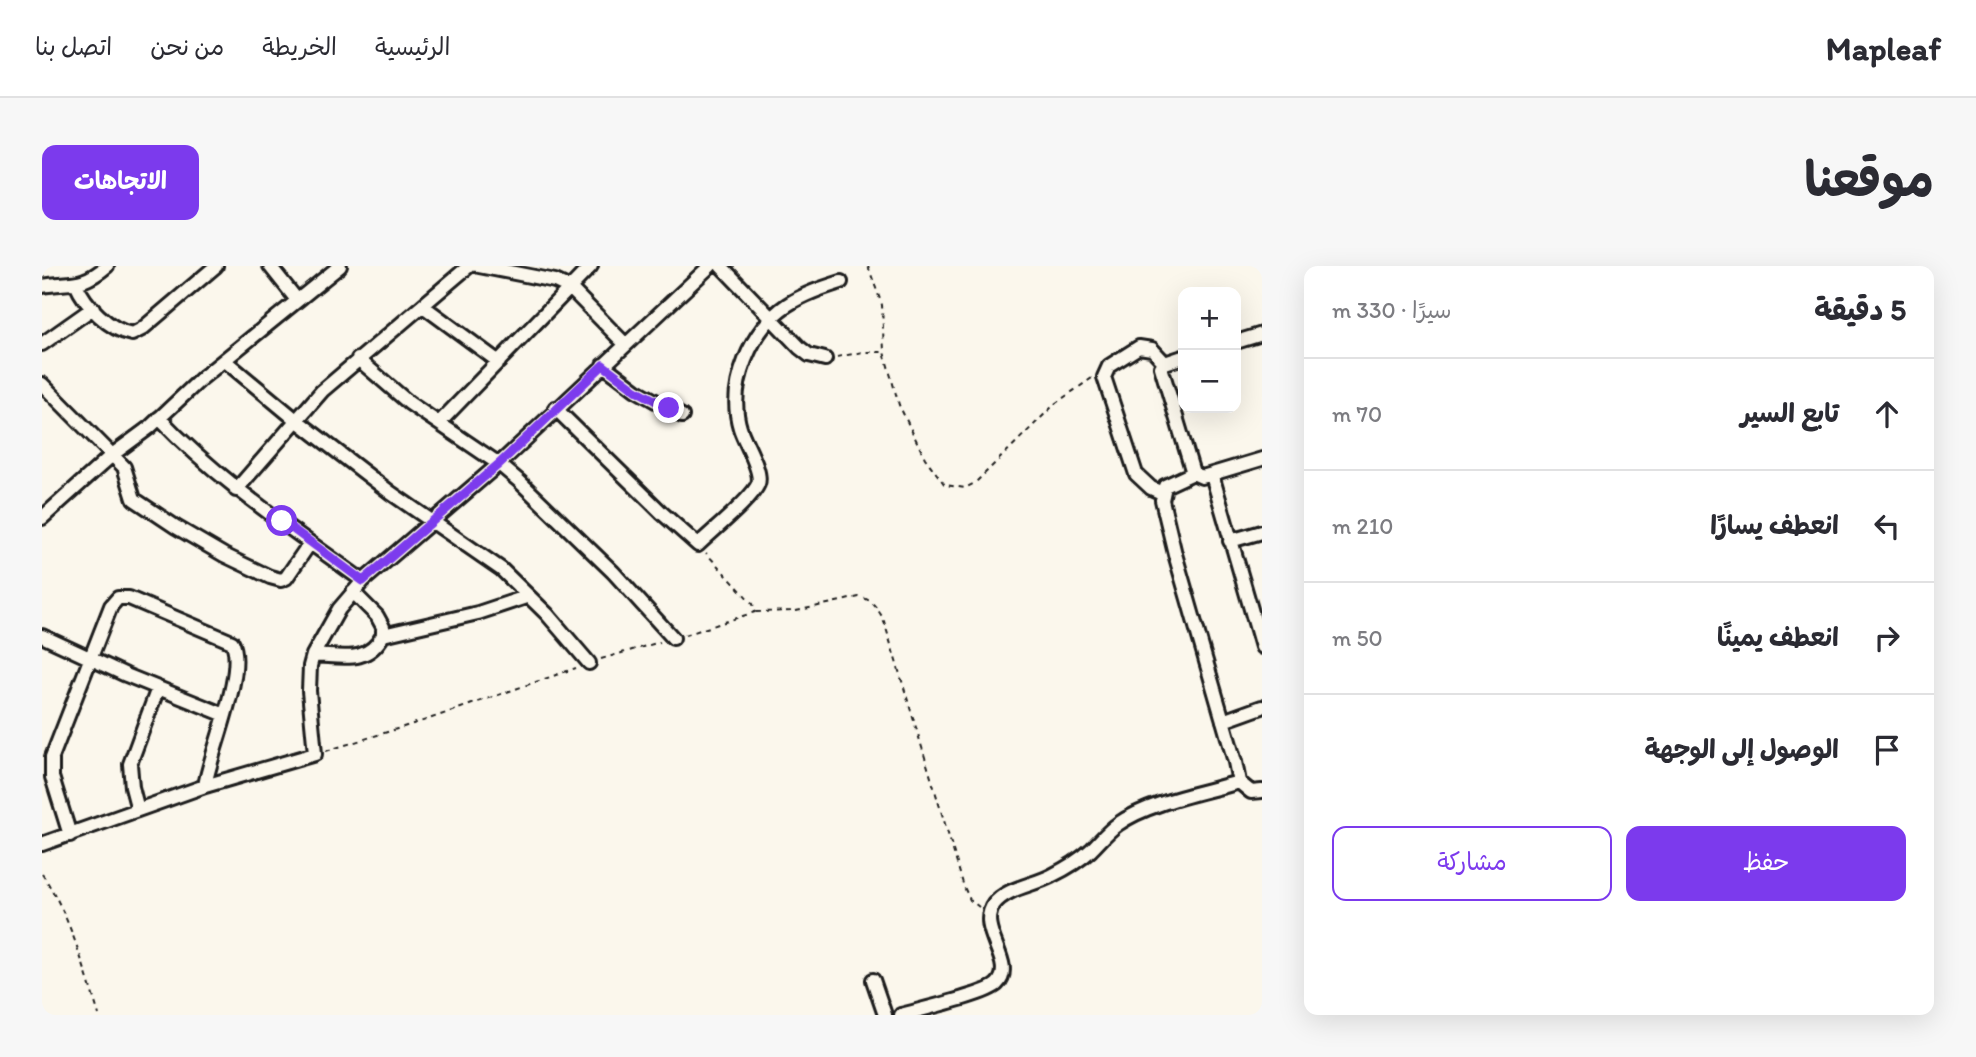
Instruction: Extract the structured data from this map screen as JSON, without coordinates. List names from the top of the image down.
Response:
{
  "page": {
    "header": "Mapleaf",
    "nav": [
      "الرئيسية",
      "الخريطة",
      "من نحن",
      "اتصل بنا"
    ],
    "title": "موقعنا",
    "buttons": [
      "الاتجاهات",
      ["حفظ", "مشاركة"]
    ],
    "heading": ["5 دقيقة", "سيرًا · 330 m"],
    "map_buttons": ["+", "−"],
    "list": [
      ["تابع السير", "70 m"],
      ["انعطف يسارًا", "210 m"],
      ["انعطف يمينًا", "50 m"],
      "الوصول إلى الوجهة"
    ]
  }
}
